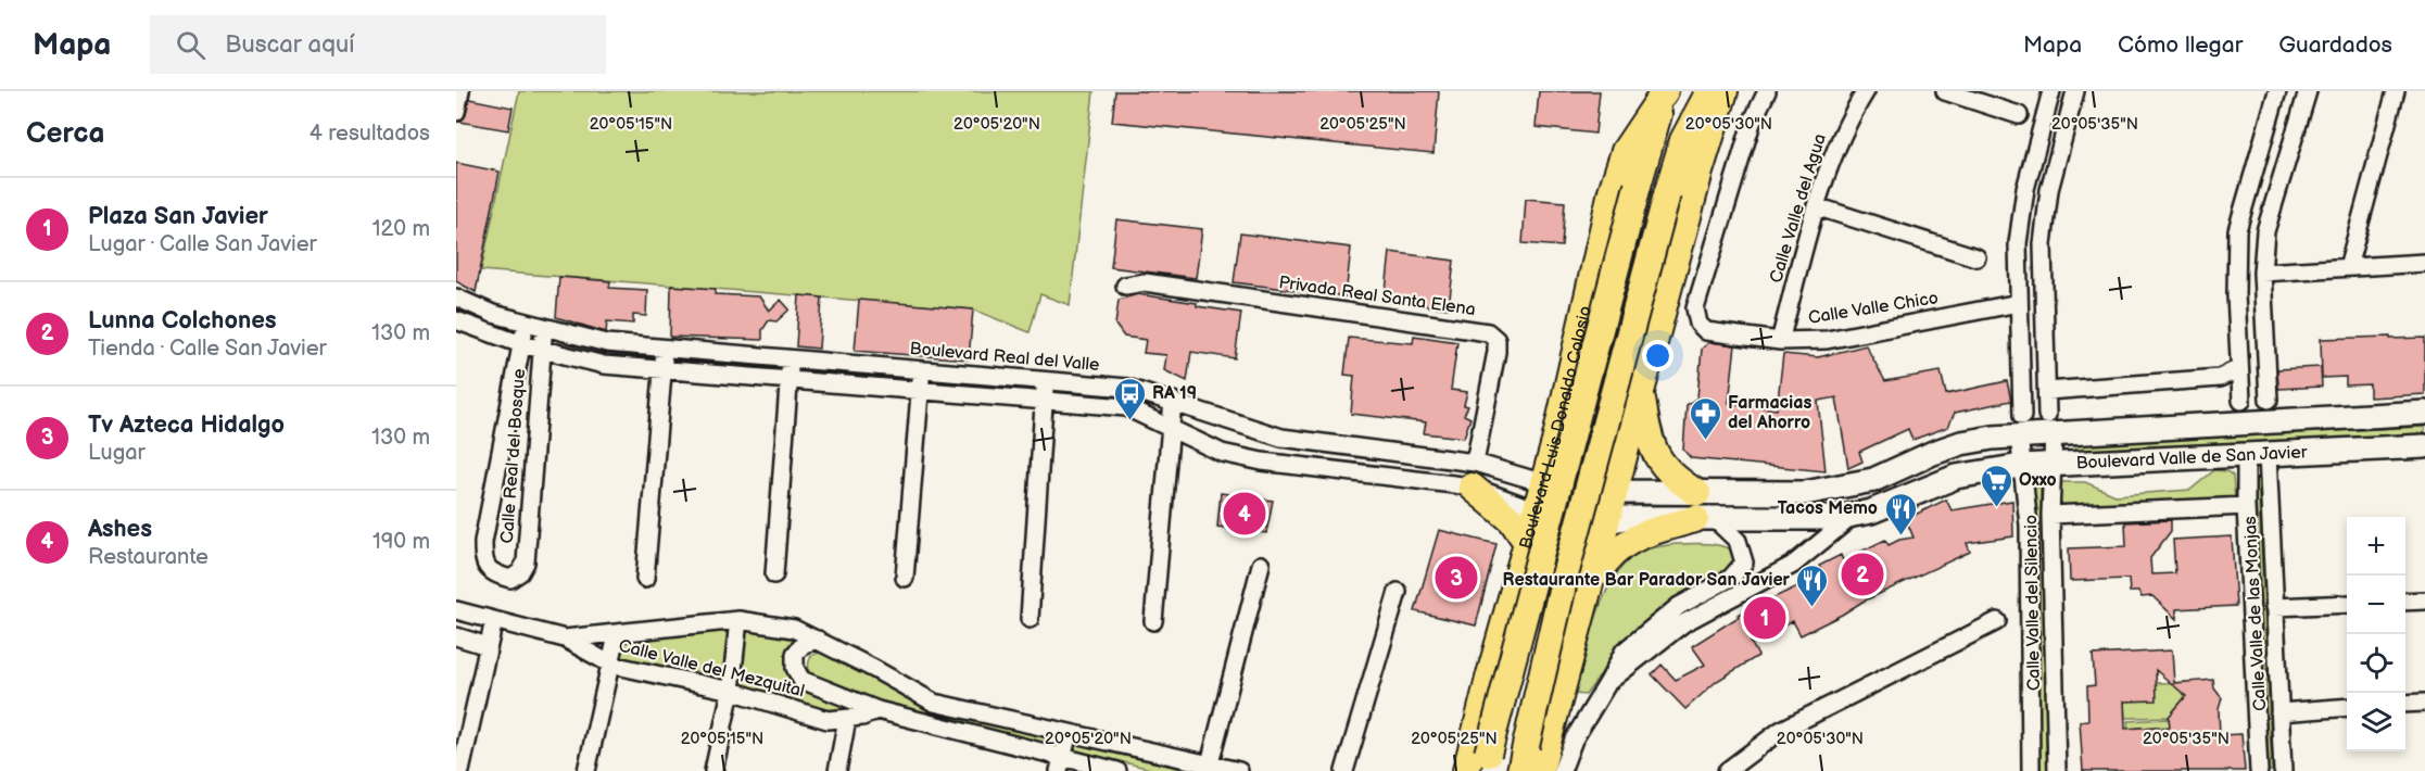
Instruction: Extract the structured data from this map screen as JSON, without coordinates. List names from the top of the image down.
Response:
{
  "streets": {
    "main road": ["Boulevard Luis Donaldo Colosio", "Boulevard Valle de San Javier"],
    "street": [
      "Calle Valle del Agua",
      "Privada Real Santa Elena",
      "Calle Valle Chico",
      "Boulevard Real del Valle",
      "Calle Real del Bosque",
      "Calle Valle del Silencio",
      "Calle Valle de las Monjas",
      "Calle Valle del Mezquital"
    ]
  },
  "crossings": [
    ["Calle Valle del Agua", "Calle Valle Chico"],
    ["Privada Real Santa Elena", "Boulevard Real del Valle"],
    ["Calle Valle Chico", "Calle Valle del Silencio"],
    ["Boulevard Real del Valle", "Boulevard Luis Donaldo Colosio"],
    ["Boulevard Real del Valle", "Calle Real del Bosque"],
    ["Boulevard Real del Valle", "Boulevard Valle de San Javier"],
    ["Boulevard Luis Donaldo Colosio", "Boulevard Valle de San Javier"],
    ["Boulevard Valle de San Javier", "Calle Valle del Silencio"],
    ["Boulevard Valle de San Javier", "Calle Valle de las Monjas"]
  ],
  "places": {
    "bus stop": ["RA 19"],
    "pharmacy": ["Farmacias del Ahorro"],
    "supermarket": ["Oxxo"],
    "restaurant": ["Tacos Memo", "Restaurante Bar Parador San Javier"]
  },
  "page": {
    "header": "Mapa",
    "search": "Buscar aquí",
    "nav": ["Mapa", "Cómo llegar", "Guardados"],
    "heading": ["Cerca", "4 resultados"],
    "list": [
      {
        "mark": "1",
        "name": "Plaza San Javier",
        "note": "Lugar · Calle San Javier",
        "value": "120 m"
      },
      {
        "mark": "2",
        "name": "Lunna Colchones",
        "note": "Tienda · Calle San Javier",
        "value": "130 m"
      },
      {
        "mark": "3",
        "name": "Tv Azteca Hidalgo",
        "note": "Lugar",
        "value": "130 m"
      },
      {
        "mark": "4",
        "name": "Ashes",
        "note": "Restaurante",
        "value": "190 m"
      }
    ],
    "pins": [
      "4",
      "2",
      "3",
      "1"
    ],
    "map_buttons": ["+", "−"]
  },
  "coordinates": [
    "20°05'15\"N",
    "20°05'20\"N",
    "20°05'25\"N",
    "20°05'30\"N",
    "20°05'35\"N"
  ]
}
